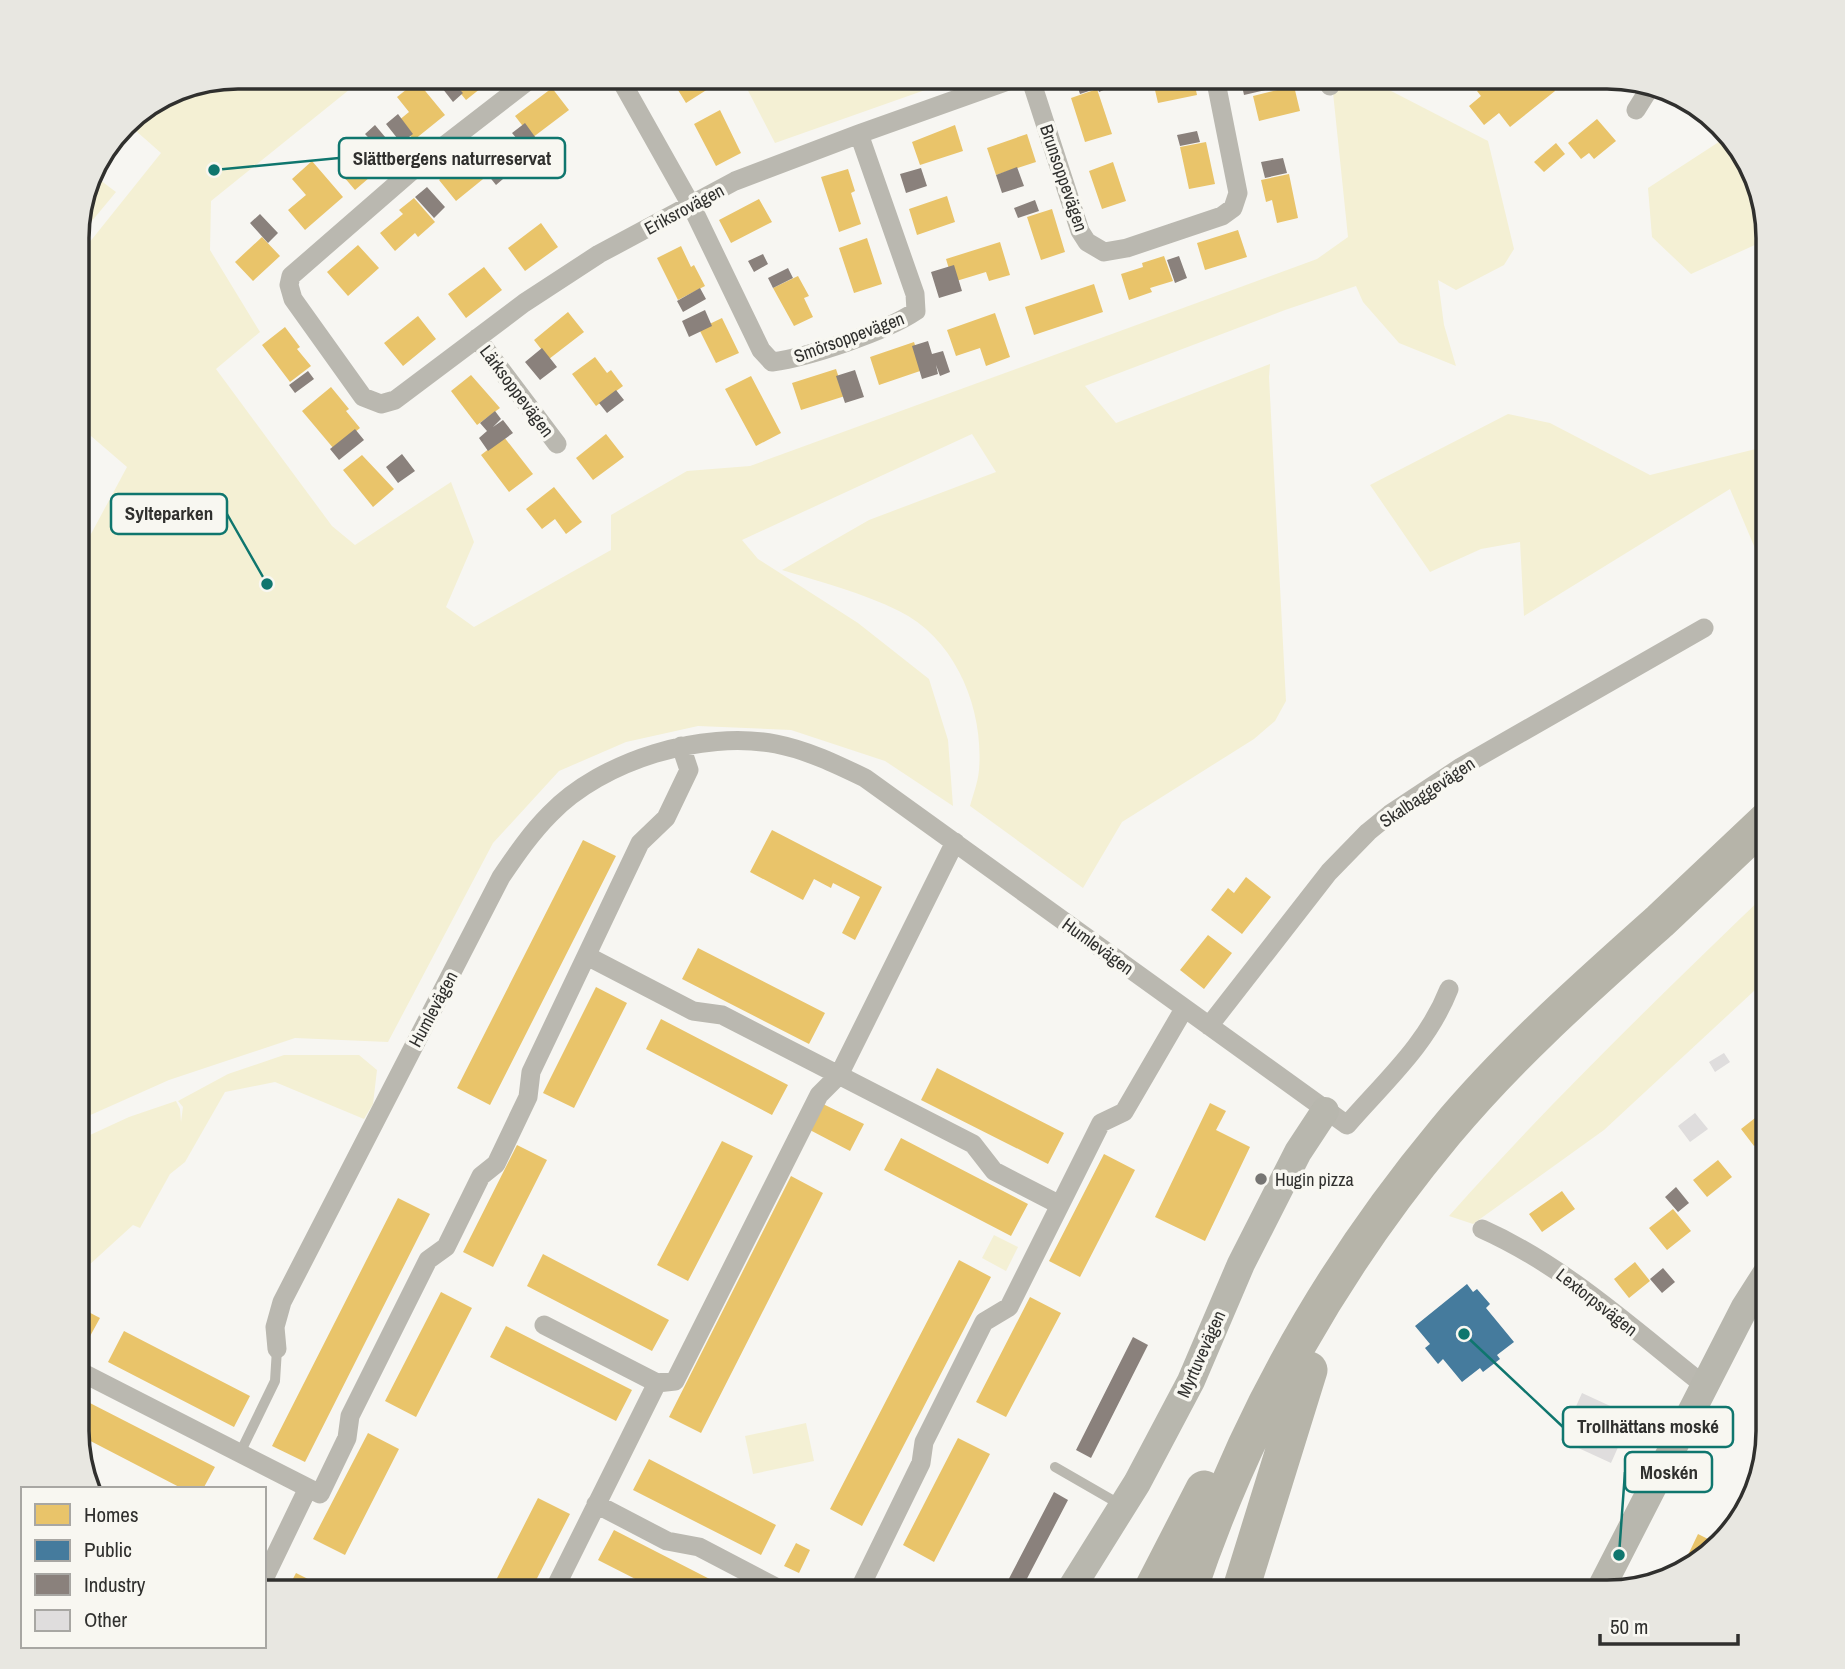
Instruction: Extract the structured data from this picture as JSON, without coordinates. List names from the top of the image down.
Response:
{
  "streets": {
    "street": [
      "Brunsoppevägen",
      "Eriksrovägen",
      "Smörsoppevägen",
      "Lärksoppevägen",
      "Skalbaggevägen",
      "Humlevägen",
      "Lextorpsvägen",
      "Myrtuvevägen"
    ]
  },
  "crossings": [
    ["Eriksrovägen", "Smörsoppevägen"],
    ["Eriksrovägen", "Lärksoppevägen"],
    ["Skalbaggevägen", "Humlevägen"],
    ["Humlevägen", "Myrtuvevägen"]
  ],
  "places": [
    "Slättbergens naturreservat",
    "Sylteparken",
    "Hugin pizza",
    "Trollhättans moské",
    "Moskén"
  ],
  "legend": [
    "Homes",
    "Public",
    "Industry",
    "Other"
  ],
  "scale_bar": "50 m"
}
